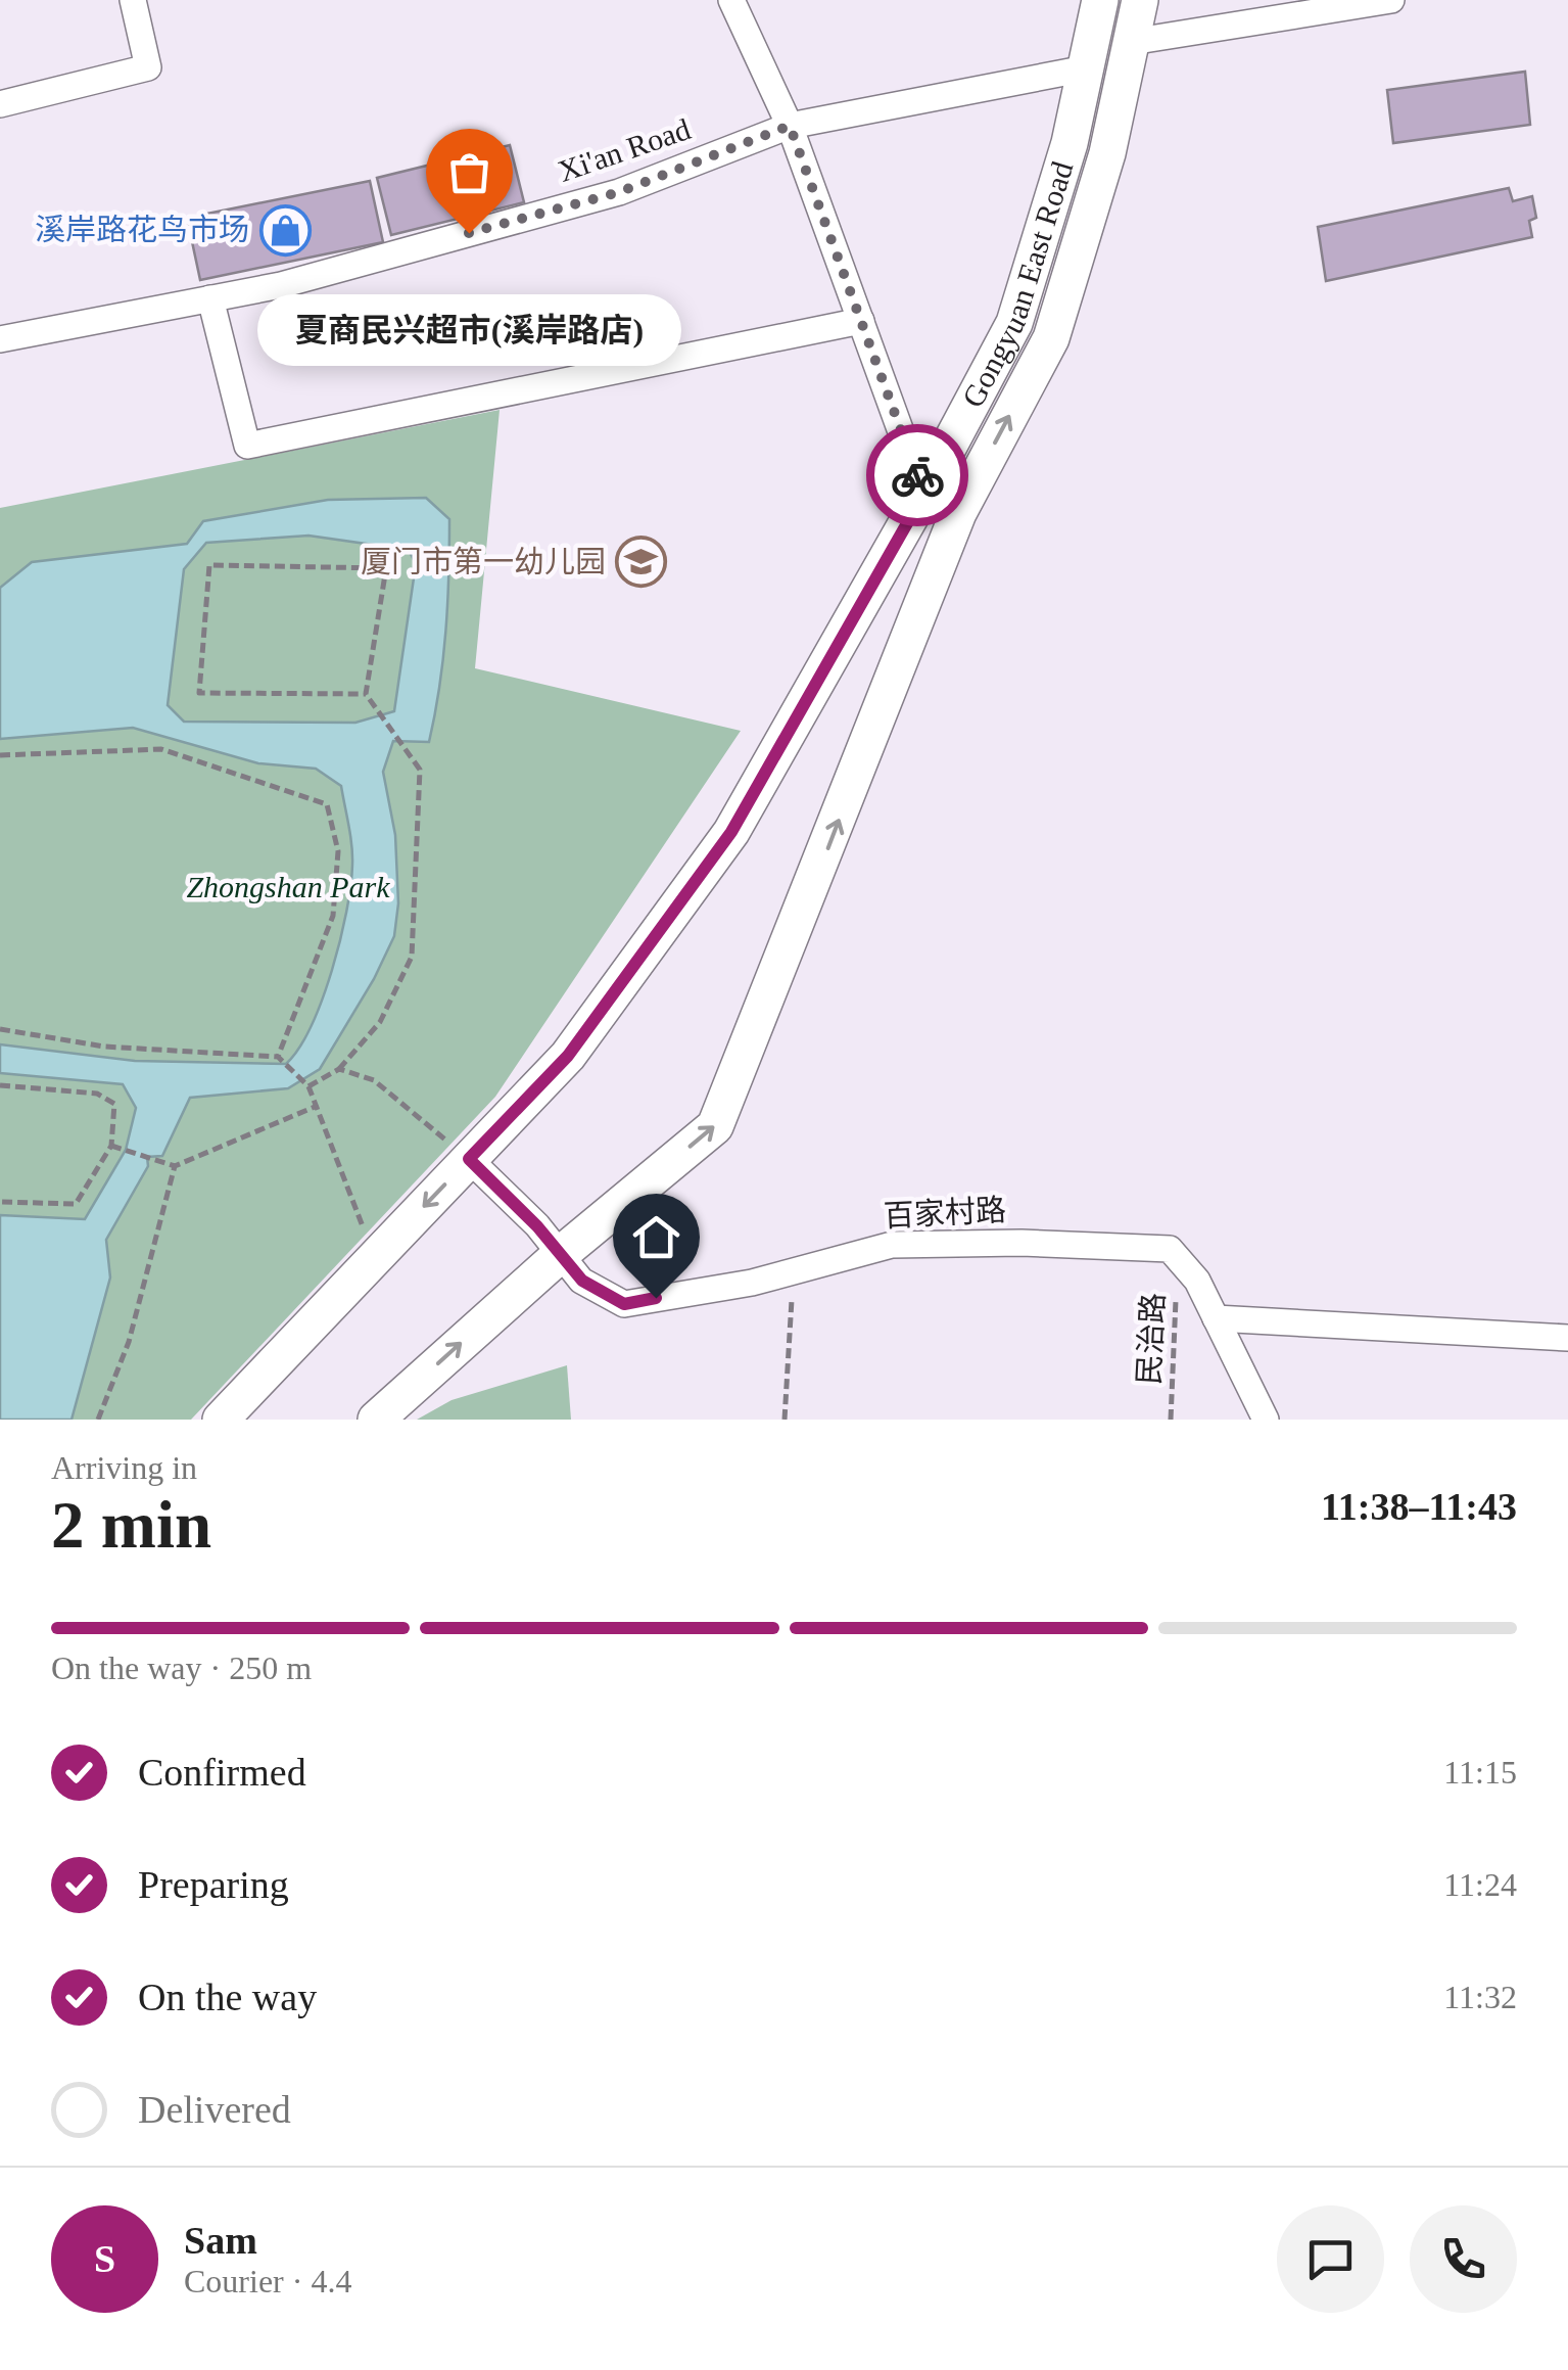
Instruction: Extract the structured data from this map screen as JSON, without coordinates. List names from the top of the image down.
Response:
{
  "streets": {
    "main road": ["Gongyuan East Road"],
    "street": ["Xi'an Road", "百家村路"],
    "path": ["民治路"]
  },
  "crossings": [
    ["Xi'an Road", "Gongyuan East Road"],
    ["Gongyuan East Road", "百家村路"],
    ["百家村路", "民治路"]
  ],
  "parks": ["Zhongshan Park"],
  "places": {
    "shop": ["溪岸路花鸟市场"],
    "other": ["夏商民兴超市(溪岸路店)"],
    "school or university": ["厦门市第一幼儿园"]
  },
  "page": {
    "bubble": "夏商民兴超市(溪岸路店)",
    "heading": ["2 min", "Arriving in", "11:38–11:43"],
    "panel": ["Sam", "Courier · 4.4"],
    "bar": "On the way · 250 m",
    "list": [
      ["Confirmed", "11:15"],
      ["Preparing", "11:24"],
      ["On the way", "11:32"],
      "Delivered"
    ],
    "round": "S"
  }
}
